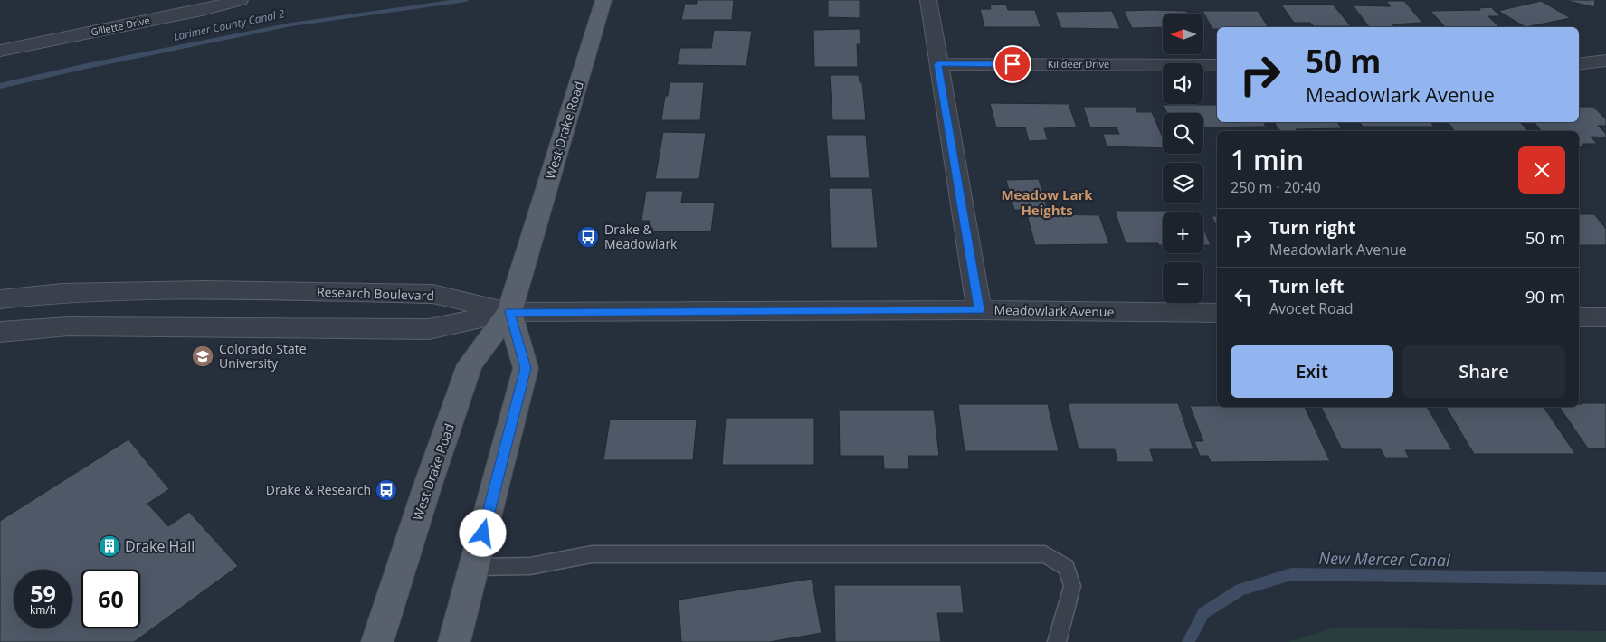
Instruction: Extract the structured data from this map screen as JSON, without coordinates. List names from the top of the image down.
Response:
{
  "streets": {
    "main road": ["West Drake Road"],
    "street": [
      "Gillette Drive",
      "Killdeer Drive",
      "Research Boulevard",
      "Meadowlark Avenue"
    ]
  },
  "crossings": [
    ["West Drake Road", "Research Boulevard"],
    ["West Drake Road", "Meadowlark Avenue"],
    ["Research Boulevard", "Meadowlark Avenue"]
  ],
  "districts": ["Meadow Lark Heights"],
  "water": ["Larimer County Canal 2", "New Mercer Canal"],
  "places": {
    "bus stop": ["Drake & Meadowlark", "Drake & Research"],
    "school or university": ["Colorado State University"],
    "building": ["Drake Hall"]
  },
  "north": "left",
  "page": {
    "map_buttons": ["+", "−"],
    "turn": ["50 m", "Meadowlark Avenue"],
    "heading": ["1 min", "250 m · 20:40"],
    "list": [
      {
        "name": "Turn right",
        "note": "Meadowlark Avenue",
        "value": "50 m"
      },
      {
        "name": "Turn left",
        "note": "Avocet Road",
        "value": "90 m"
      }
    ],
    "buttons": ["Exit", "Share"],
    "speed": "59 km/h",
    "limit": "60"
  }
}
